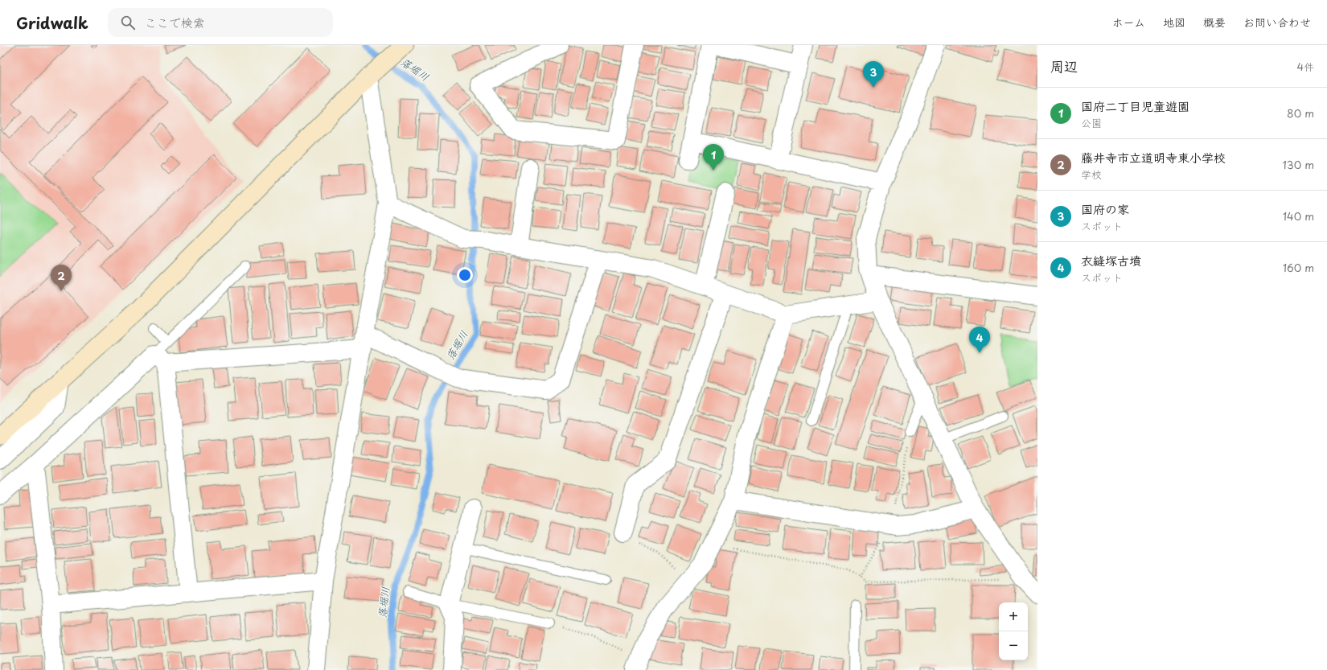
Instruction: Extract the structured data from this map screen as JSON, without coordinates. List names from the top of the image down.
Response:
{
  "water": ["落堀川"],
  "page": {
    "header": "Gridwalk",
    "search": "ここで検索",
    "nav": [
      "ホーム",
      "地図",
      "概要",
      "お問い合わせ"
    ],
    "heading": ["周辺", "4件"],
    "pins": [
      "3",
      "1",
      "2",
      "4"
    ],
    "list": [
      {
        "mark": "1",
        "name": "国府二丁目児童遊園",
        "note": "公園",
        "value": "80 m"
      },
      {
        "mark": "2",
        "name": "藤井寺市立道明寺東小学校",
        "note": "学校",
        "value": "130 m"
      },
      {
        "mark": "3",
        "name": "国府の家",
        "note": "スポット",
        "value": "140 m"
      },
      {
        "mark": "4",
        "name": "衣縫塚古墳",
        "note": "スポット",
        "value": "160 m"
      }
    ],
    "map_buttons": ["+", "−"]
  }
}
